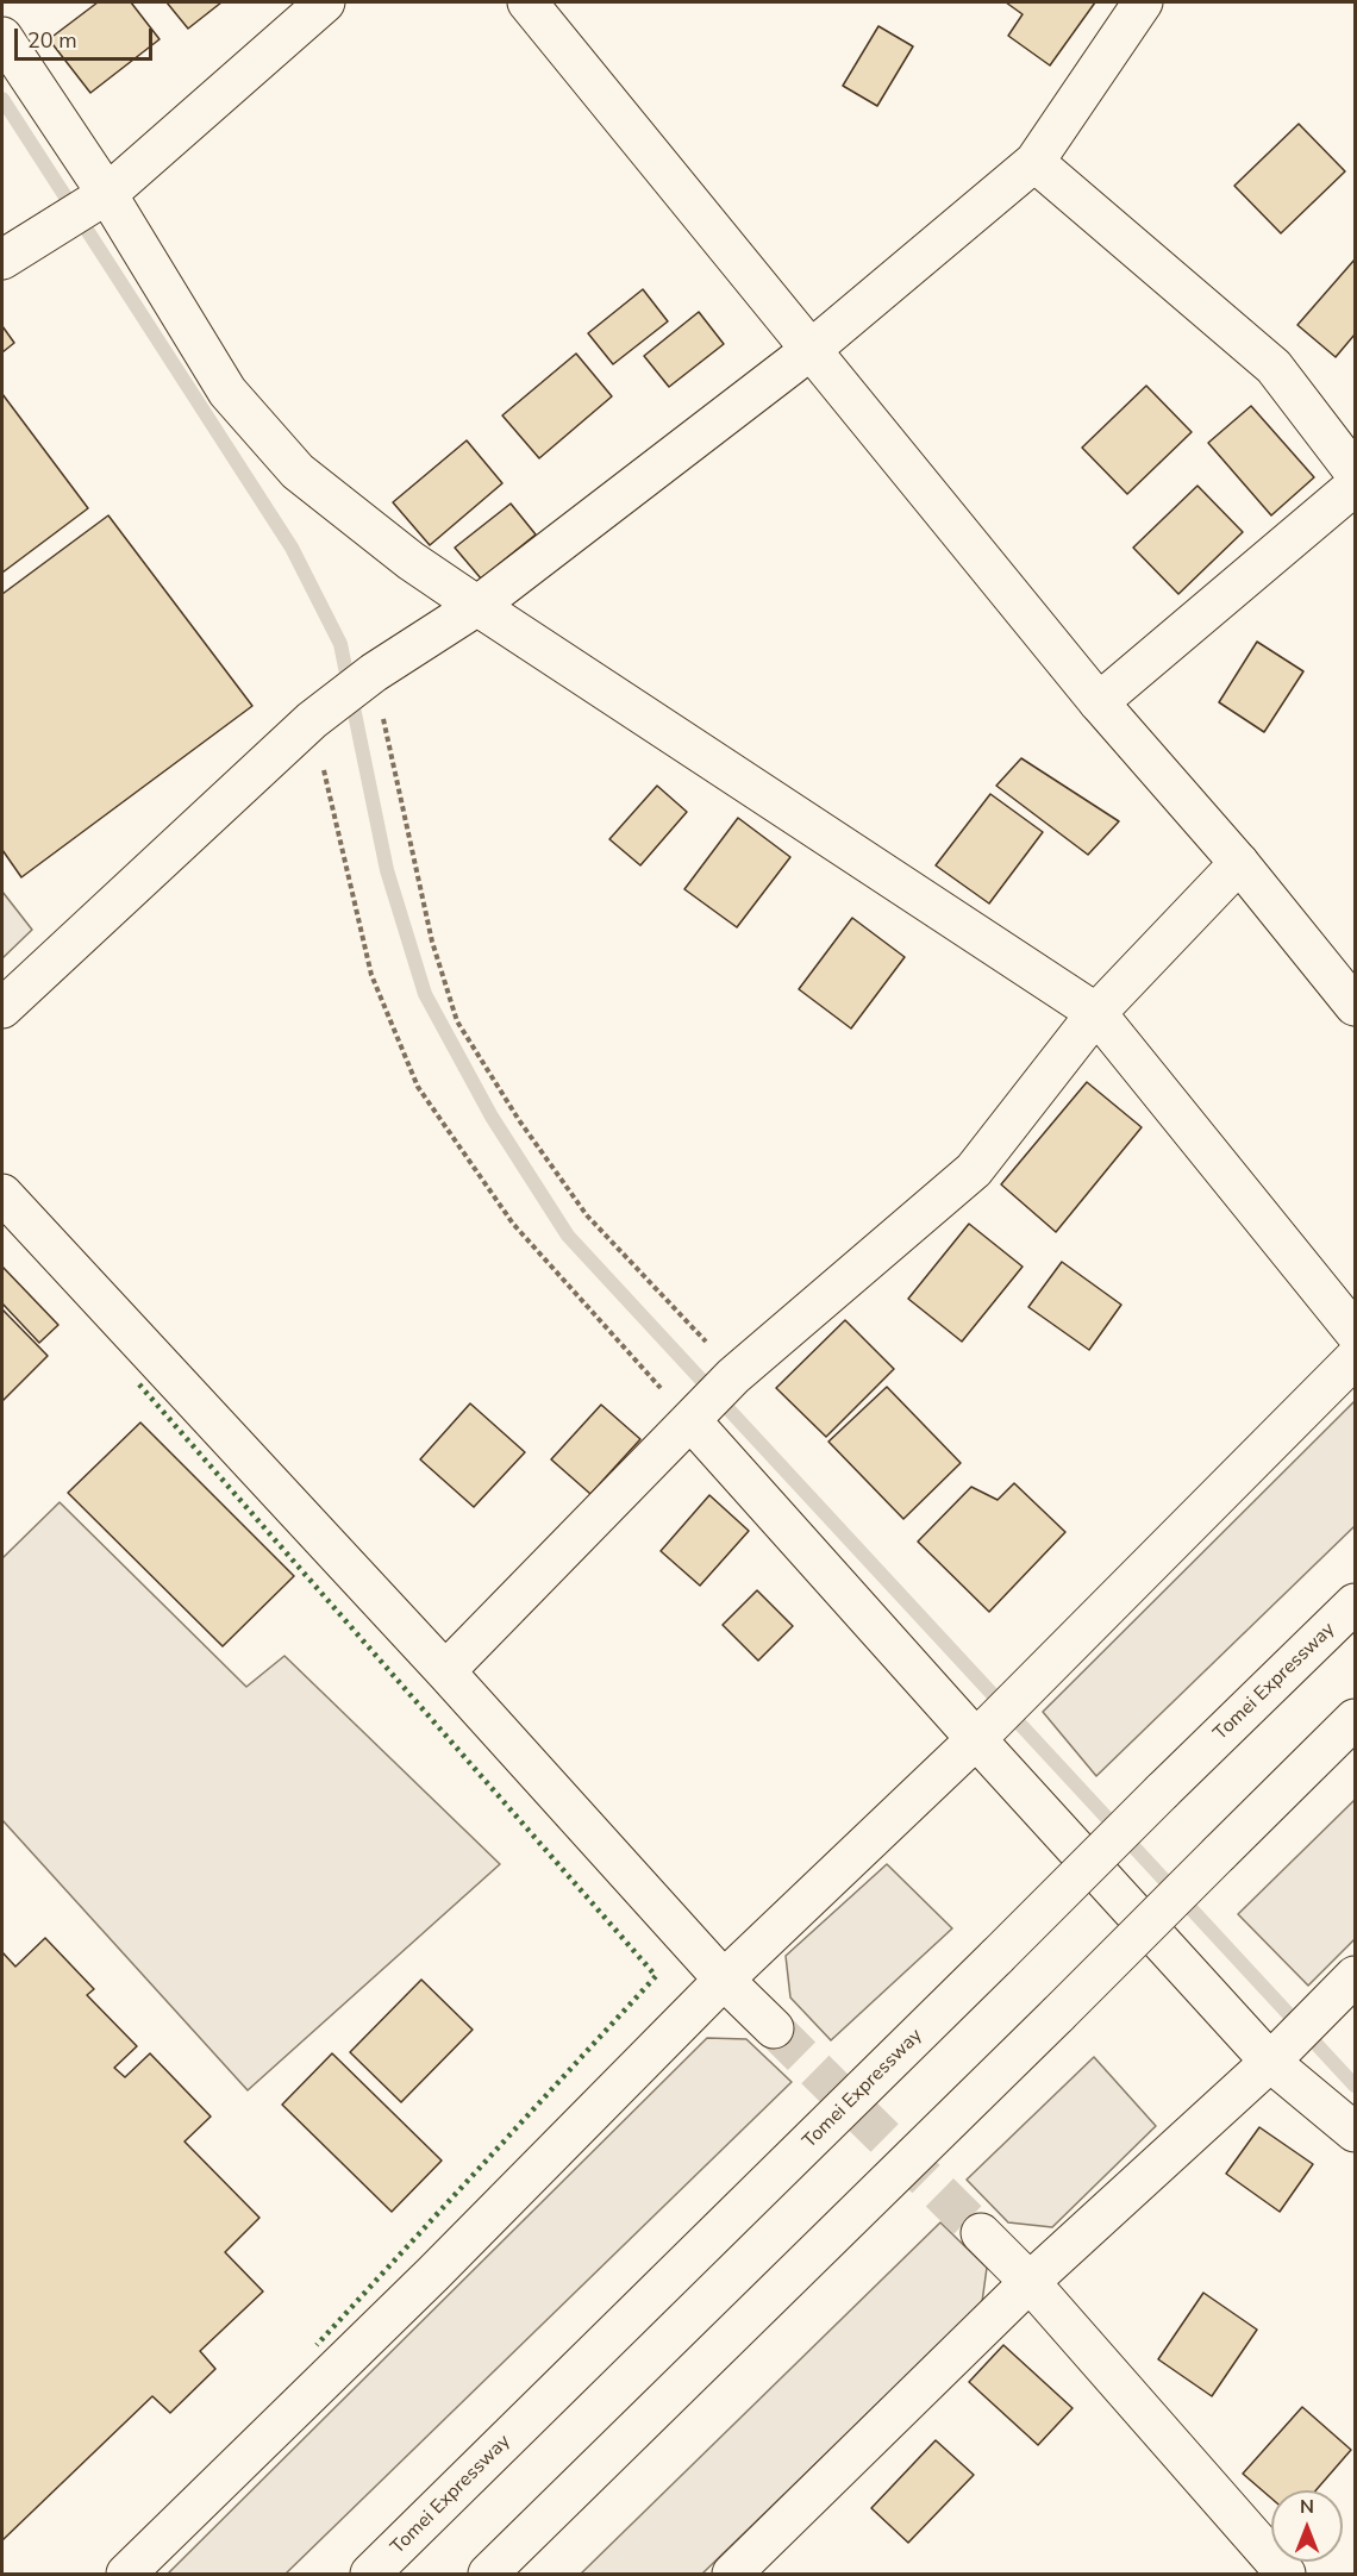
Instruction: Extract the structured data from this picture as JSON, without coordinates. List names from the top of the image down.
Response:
{
  "streets": {
    "main road": ["Tomei Expressway"]
  },
  "scale_bar": "20 m",
  "north": "top"
}
